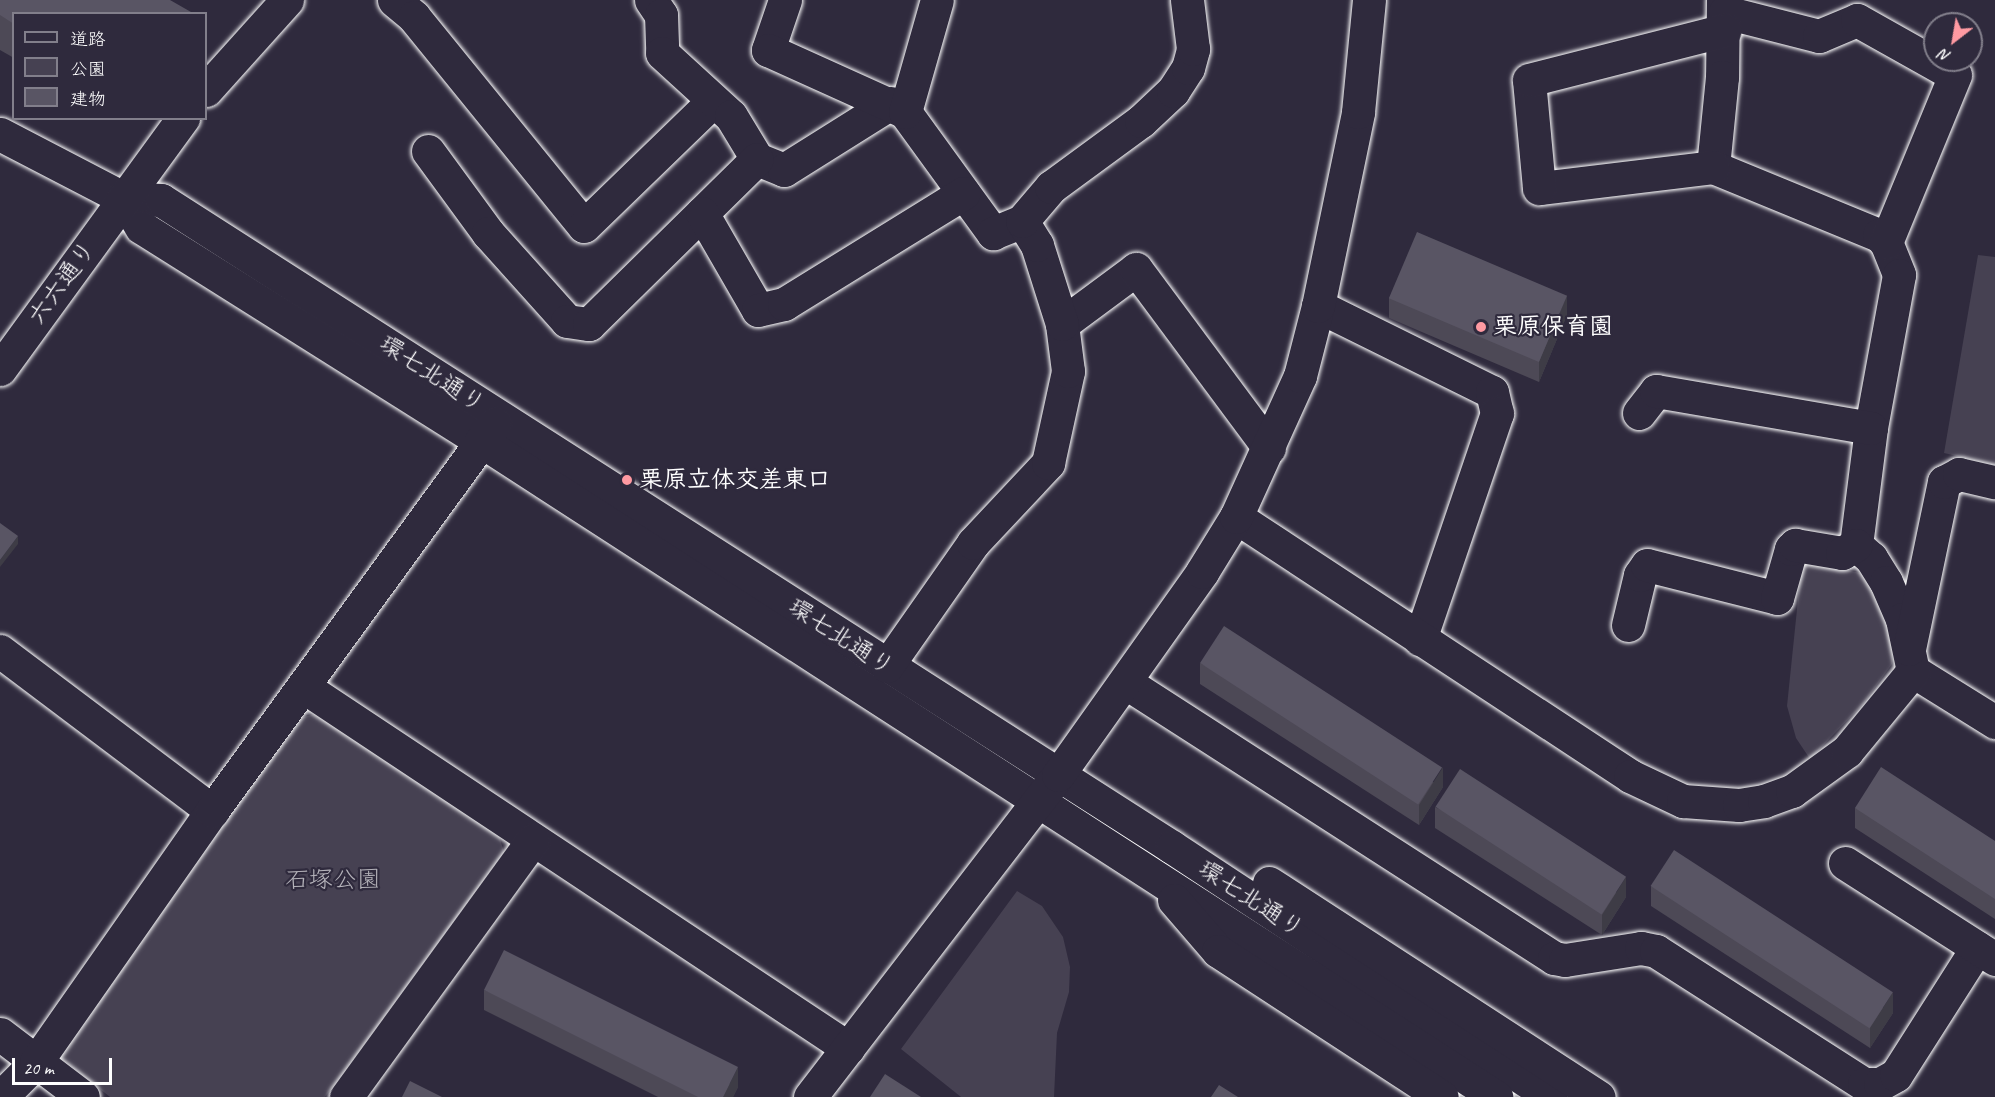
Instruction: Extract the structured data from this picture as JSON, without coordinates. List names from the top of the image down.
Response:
{
  "streets": {
    "street": ["六六通り", "環七北通り"]
  },
  "crossings": [
    ["六六通り", "環七北通り"]
  ],
  "parks": ["石塚公園"],
  "places": ["栗原保育園", "栗原立体交差東口"],
  "legend": ["道路", "公園", "建物"],
  "scale_bar": "20 m",
  "north": "bottom left"
}
